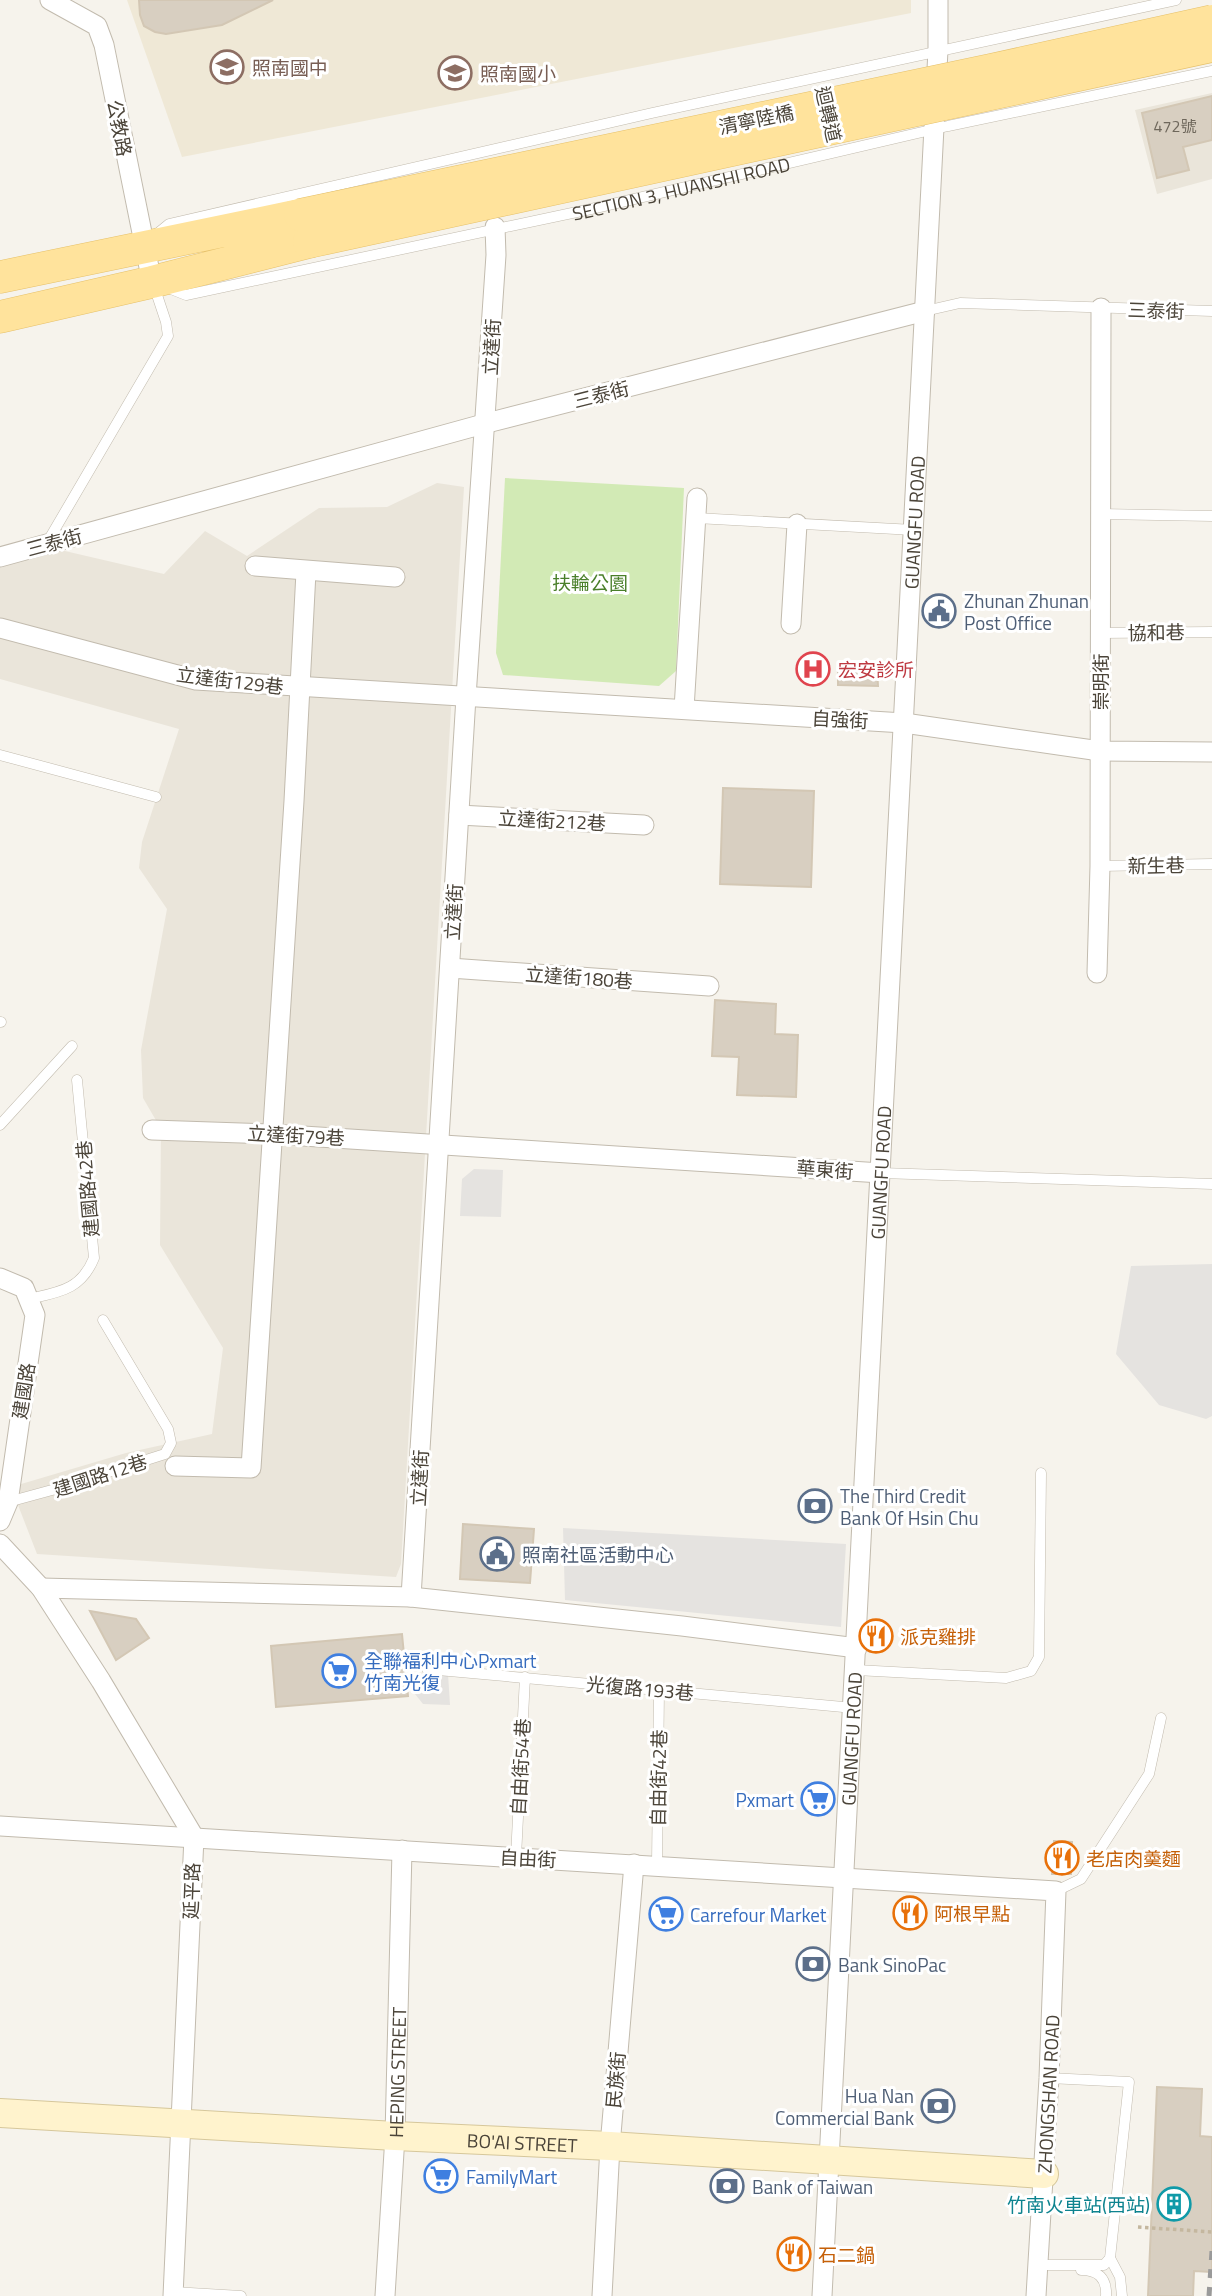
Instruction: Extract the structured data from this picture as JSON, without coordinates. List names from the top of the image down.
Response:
{
  "streets": {
    "main road": ["清寧陸橋"],
    "street": [
      "公教路",
      "三泰街",
      "立達街",
      "GUANGFU ROAD",
      "立達街129巷",
      "崇明街",
      "自強街",
      "立達街212巷",
      "立達街180巷",
      "立達街79巷",
      "華東街",
      "建國路",
      "自由街",
      "延平路",
      "HEPING STREET",
      "民族街",
      "ZHONGSHAN ROAD",
      "BO'AI STREET"
    ],
    "lane": [
      "迴轉道",
      "SECTION 3, HUANSHI ROAD",
      "協和巷",
      "新生巷",
      "建國路42巷",
      "建國路12巷",
      "光復路193巷",
      "自由街54巷",
      "自由街42巷"
    ]
  },
  "crossings": [
    ["迴轉道", "SECTION 3, HUANSHI ROAD"],
    ["公教路", "SECTION 3, HUANSHI ROAD"],
    ["SECTION 3, HUANSHI ROAD", "立達街"],
    ["SECTION 3, HUANSHI ROAD", "GUANGFU ROAD"],
    ["三泰街", "立達街"],
    ["三泰街", "GUANGFU ROAD"],
    ["三泰街", "崇明街"],
    ["立達街", "立達街129巷"],
    ["立達街", "自強街"],
    ["立達街", "立達街212巷"],
    ["立達街", "立達街180巷"],
    ["立達街", "立達街79巷"],
    ["立達街", "華東街"],
    ["GUANGFU ROAD", "自強街"],
    ["GUANGFU ROAD", "華東街"],
    ["GUANGFU ROAD", "光復路193巷"],
    ["GUANGFU ROAD", "自由街"],
    ["GUANGFU ROAD", "BO'AI STREET"],
    ["協和巷", "崇明街"],
    ["立達街129巷", "自強街"],
    ["崇明街", "自強街"],
    ["崇明街", "新生巷"],
    ["立達街79巷", "華東街"],
    ["建國路42巷", "建國路"],
    ["建國路", "建國路12巷"],
    ["光復路193巷", "自由街54巷"],
    ["光復路193巷", "自由街42巷"],
    ["自由街54巷", "自由街"],
    ["自由街42巷", "自由街"],
    ["自由街", "延平路"],
    ["自由街", "HEPING STREET"],
    ["自由街", "民族街"],
    ["自由街", "ZHONGSHAN ROAD"],
    ["延平路", "BO'AI STREET"],
    ["HEPING STREET", "BO'AI STREET"],
    ["民族街", "BO'AI STREET"],
    ["ZHONGSHAN ROAD", "BO'AI STREET"]
  ],
  "parks": ["扶輪公園"],
  "places": {
    "school or university": ["照南國中", "照南國小"],
    "public building": ["Zhunan Zhunan Post Office", "照南社區活動中心"],
    "hospital": ["宏安診所"],
    "bank": [
      "The Third Credit Bank Of Hsin Chu",
      "Bank SinoPac",
      "Hua Nan Commercial Bank",
      "Bank of Taiwan"
    ],
    "restaurant": [
      "派克雞排",
      "老店肉羮麵",
      "阿根早點",
      "石二鍋"
    ],
    "supermarket": [
      "全聯福利中心Pxmart 竹南光復",
      "Pxmart",
      "Carrefour Market",
      "FamilyMart"
    ],
    "building": ["竹南火車站(西站)"]
  },
  "house_numbers": ["472號"]
}
